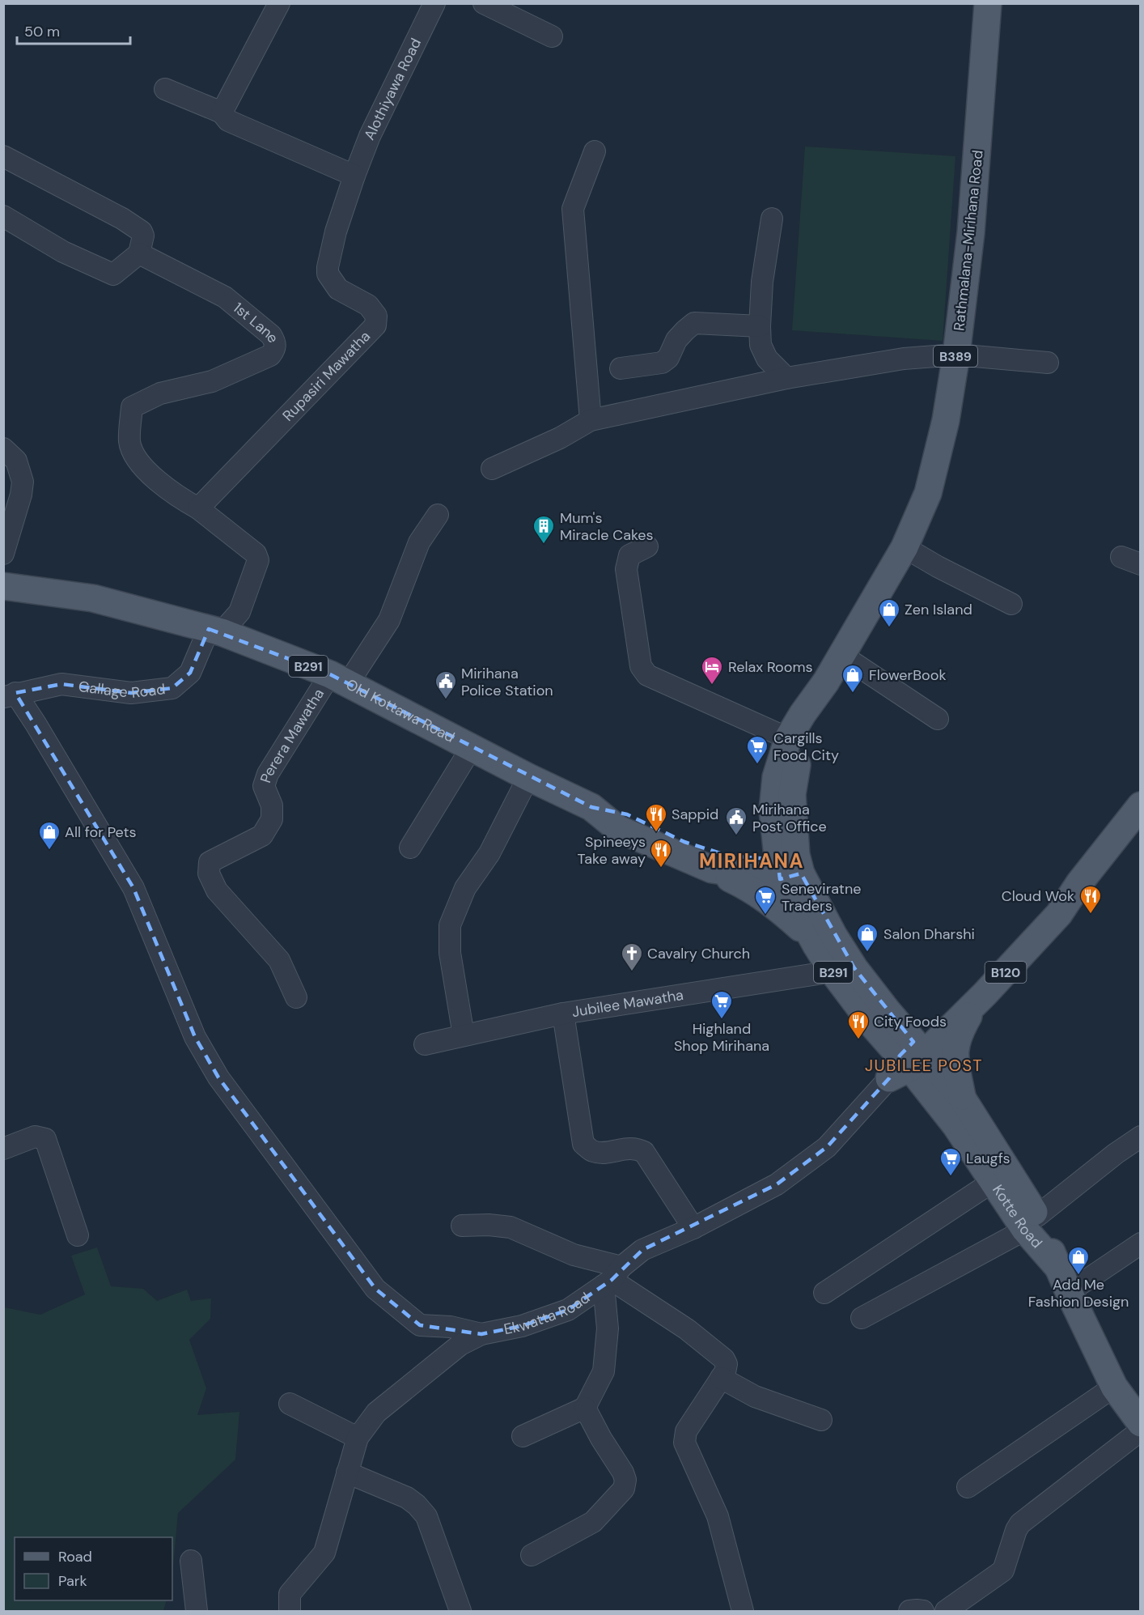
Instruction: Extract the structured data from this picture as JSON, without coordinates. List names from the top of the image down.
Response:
{
  "streets": {
    "main road": [
      "Rathmalana-Mirihana Road",
      "B389",
      "B291",
      "Old Kottawa Road",
      "B120",
      "Kotte Road"
    ],
    "street": [
      "Alothiyawa Road",
      "1st Lane",
      "Rupasiri Mawatha",
      "Gallage Road",
      "Perera Mawatha",
      "Jubilee Mawatha",
      "Ekwatta Road"
    ]
  },
  "crossings": [
    ["Alothiyawa Road", "Rupasiri Mawatha"],
    ["Rathmalana-Mirihana Road", "B291"],
    ["Rathmalana-Mirihana Road", "Old Kottawa Road"],
    ["1st Lane", "Rupasiri Mawatha"],
    ["B291", "Old Kottawa Road"],
    ["B291", "B120"],
    ["B291", "Jubilee Mawatha"],
    ["B291", "Kotte Road"],
    ["B291", "Ekwatta Road"],
    ["Gallage Road", "Old Kottawa Road"],
    ["Old Kottawa Road", "Perera Mawatha"],
    ["B120", "Kotte Road"],
    ["B120", "Ekwatta Road"],
    ["Kotte Road", "Ekwatta Road"]
  ],
  "districts": ["MIRIHANA", "JUBILEE POST"],
  "places": {
    "building": ["Mum's Miracle Cakes"],
    "shop": [
      "Zen Island",
      "FlowerBook",
      "All for Pets",
      "Salon Dharshi",
      "Add Me Fashion Design"
    ],
    "hotel": ["Relax Rooms"],
    "public building": ["Mirihana Police Station", "Mirihana Post Office"],
    "supermarket": [
      "Cargills Food City",
      "Seneviratne Traders",
      "Highland Shop Mirihana",
      "Laugfs"
    ],
    "restaurant": [
      "Sappid",
      "Spineeys Take away",
      "Cloud Wok",
      "City Foods"
    ],
    "church": ["Cavalry Church"]
  },
  "legend": ["Road", "Park"],
  "scale_bar": "50 m"
}
